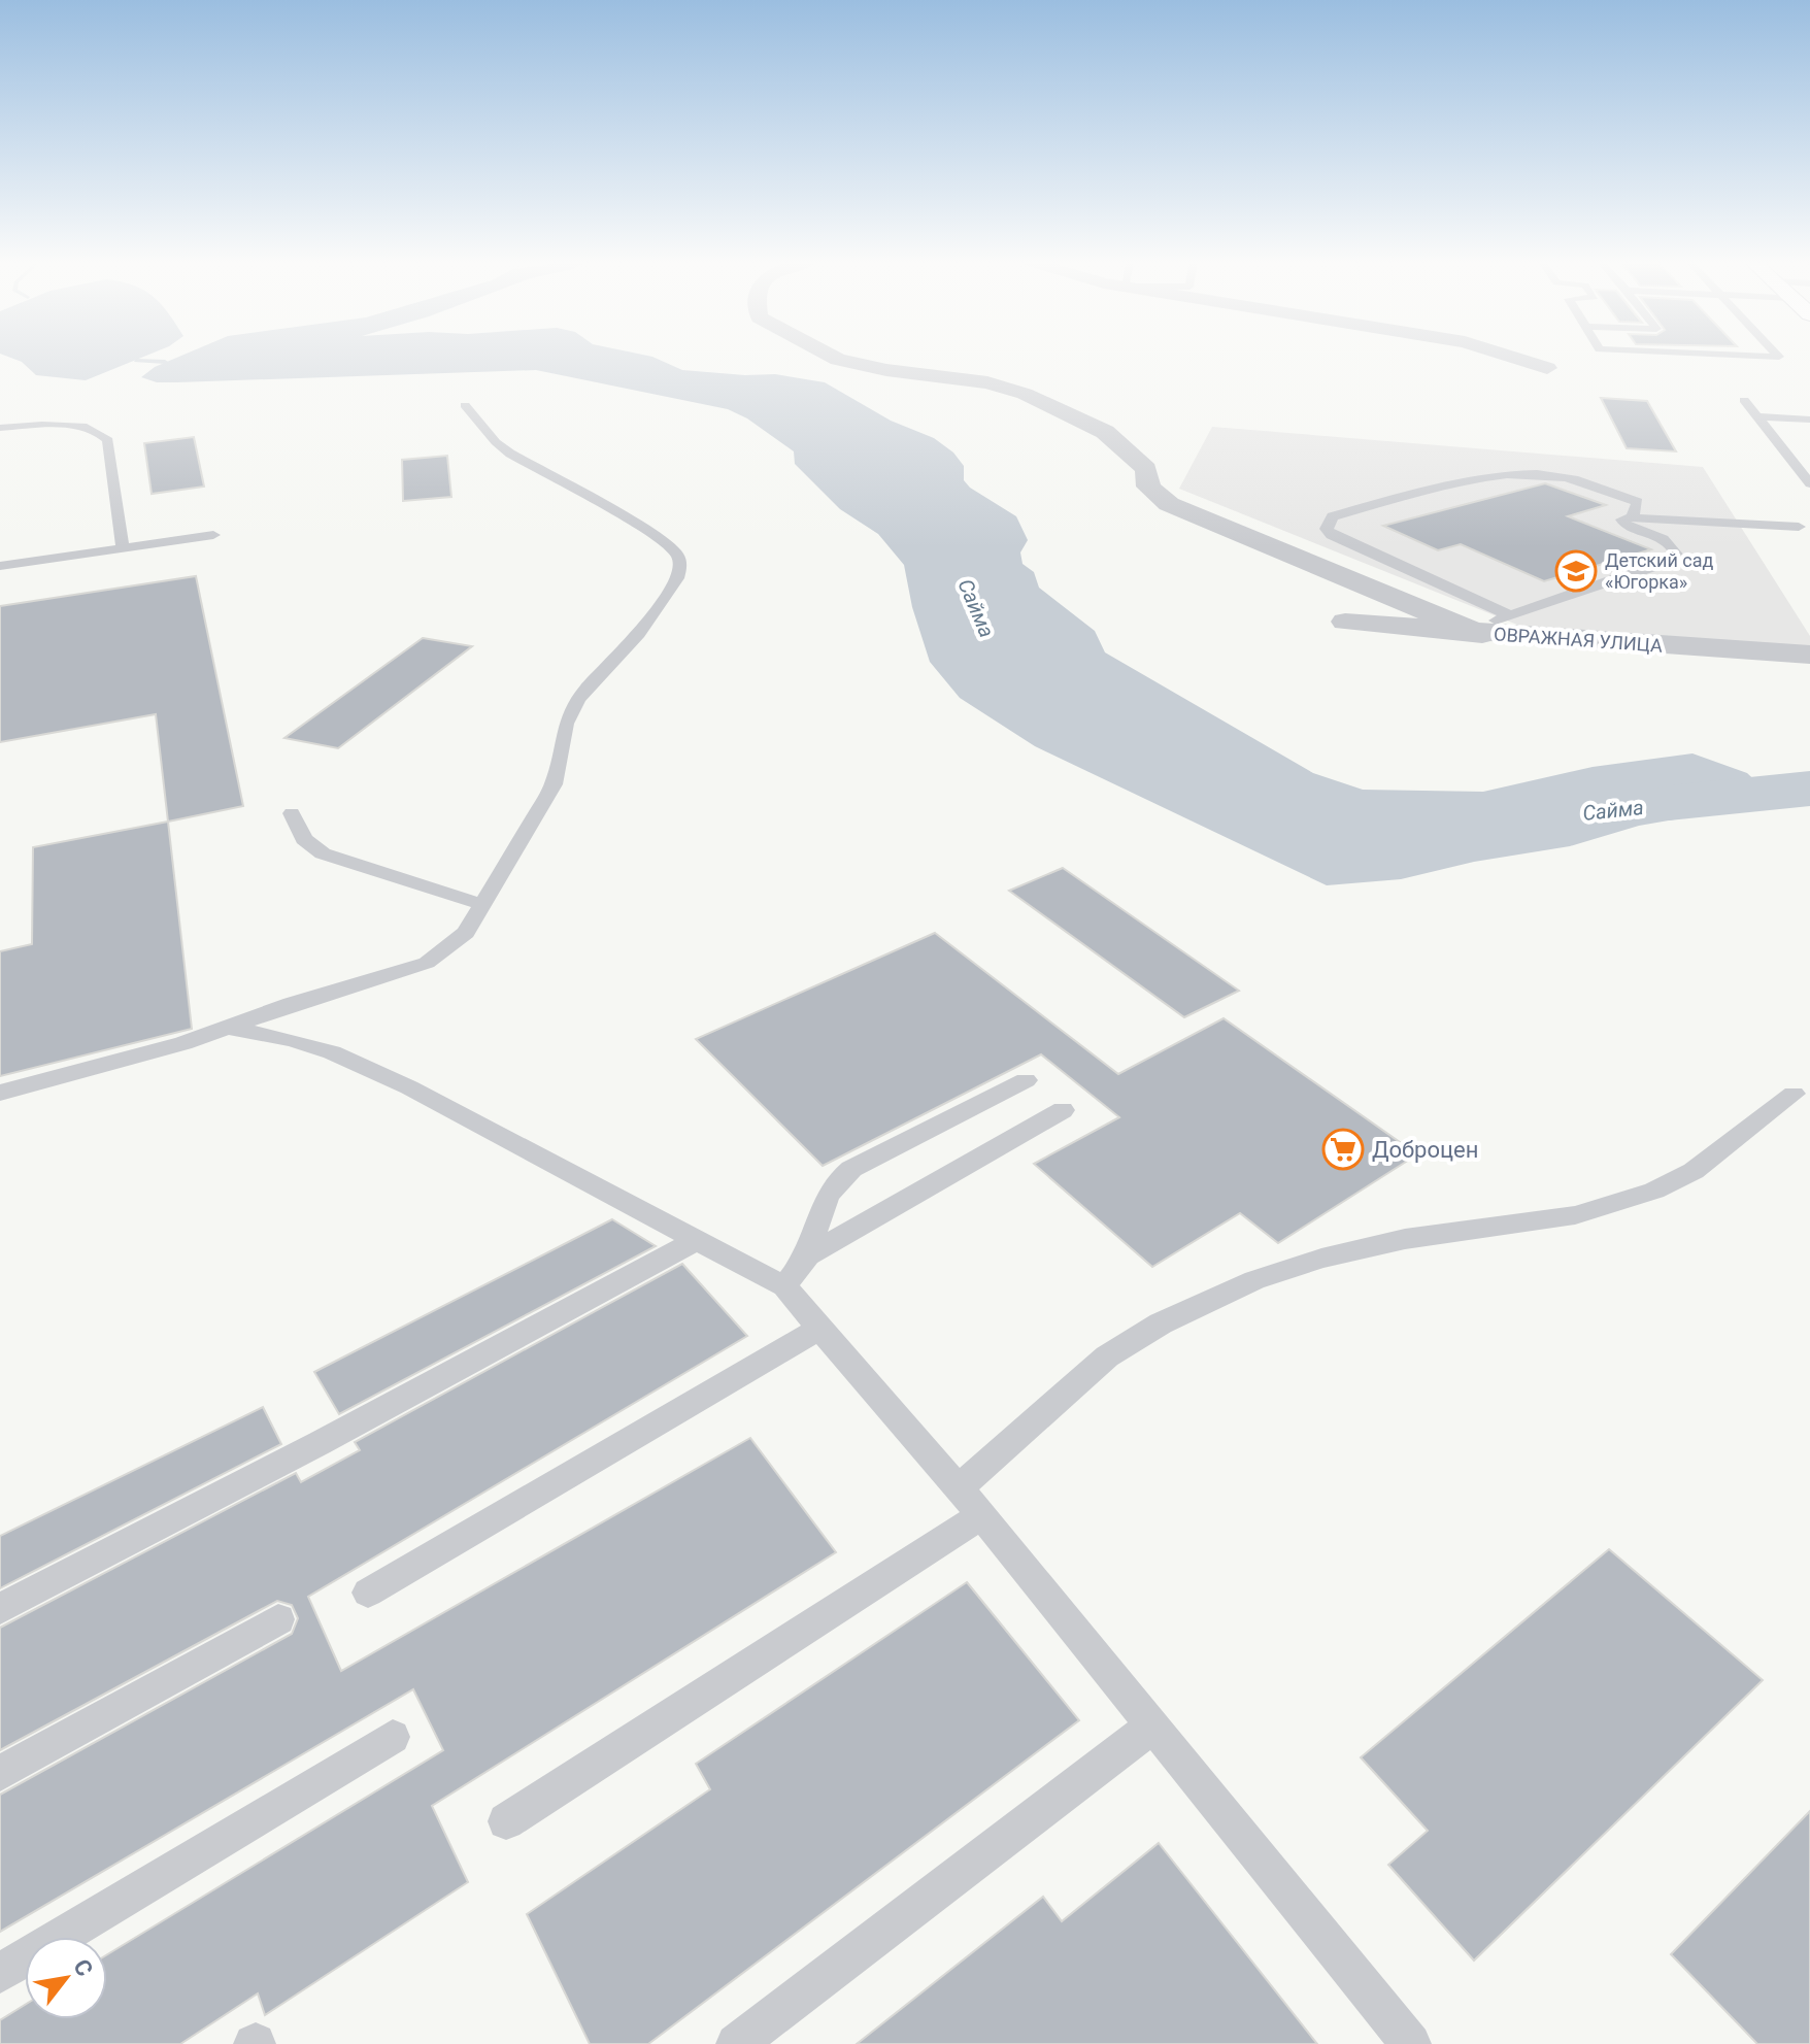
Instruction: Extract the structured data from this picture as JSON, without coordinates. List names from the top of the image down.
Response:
{
  "streets": {
    "street": ["ОВРАЖНАЯ УЛИЦА"]
  },
  "water": ["Сайма"],
  "places": {
    "school or university": ["Детский сад «Югорка»"],
    "supermarket": ["Доброцен"]
  },
  "north": "top right"
}
